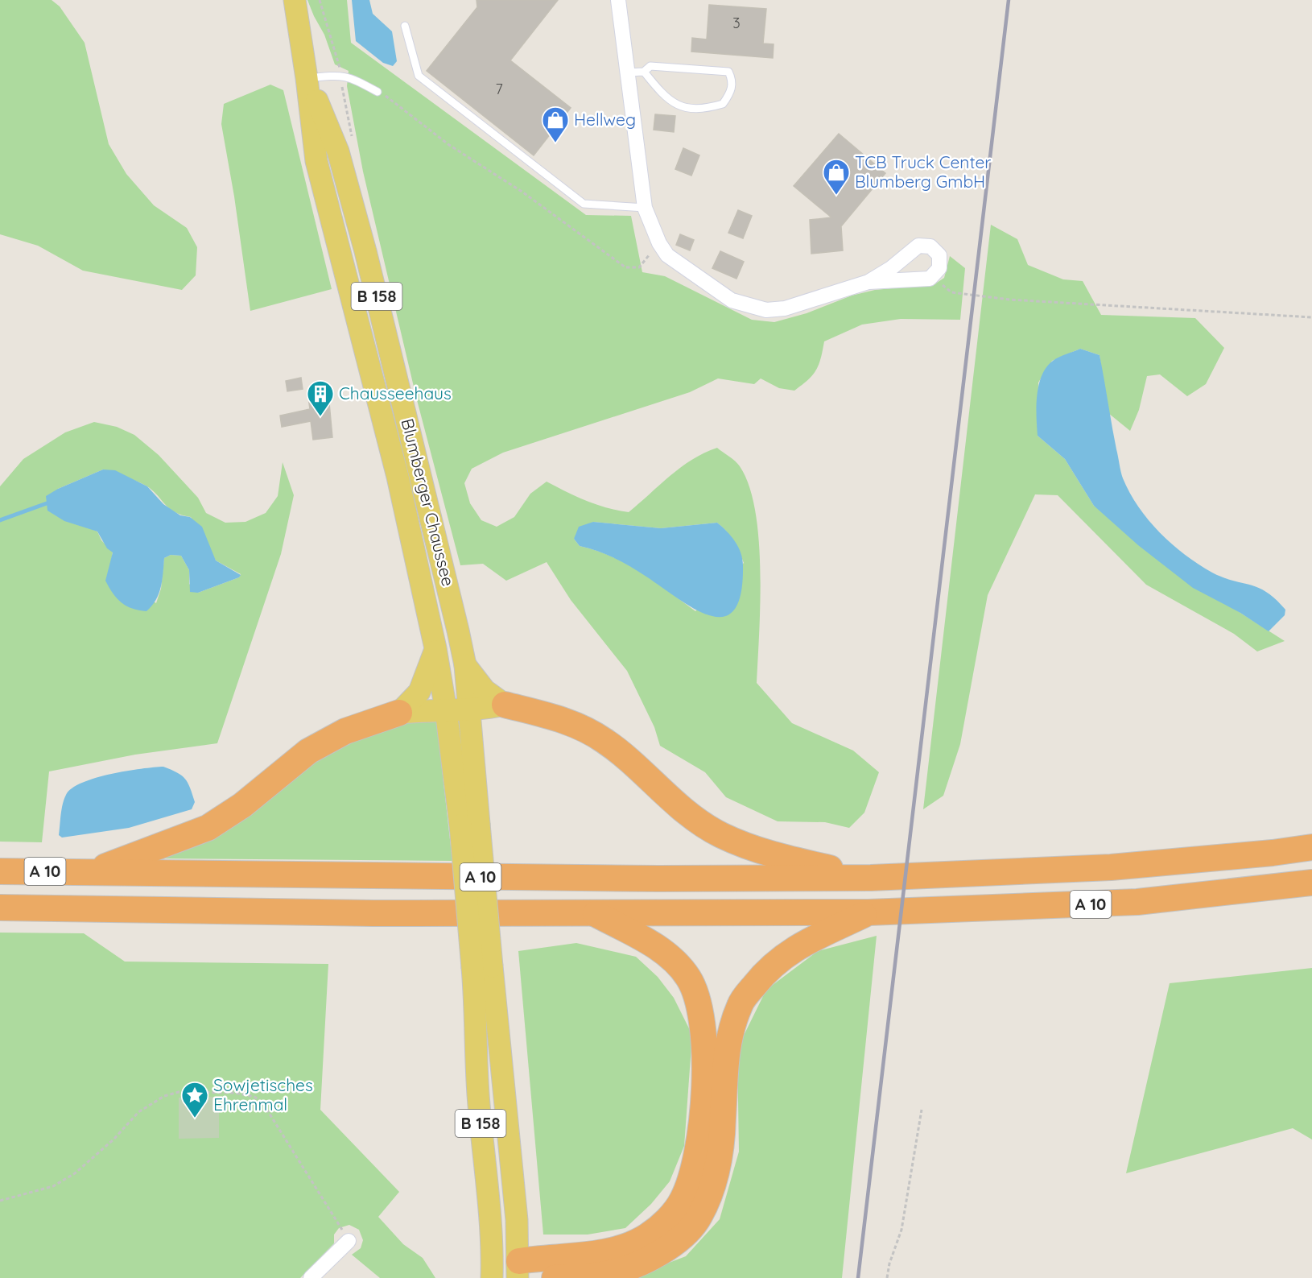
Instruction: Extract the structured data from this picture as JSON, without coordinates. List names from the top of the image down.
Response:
{
  "streets": {
    "highway": ["A 10"],
    "main road": ["B 158", "Blumberger Chaussee"]
  },
  "crossings": [
    ["B 158", "Blumberger Chaussee"]
  ],
  "places": {
    "shop": ["Hellweg", "TCB Truck Center Blumberg GmbH"],
    "building": ["Chausseehaus"],
    "place": ["Sowjetisches Ehrenmal"]
  },
  "house_numbers": ["3", "7"]
}
